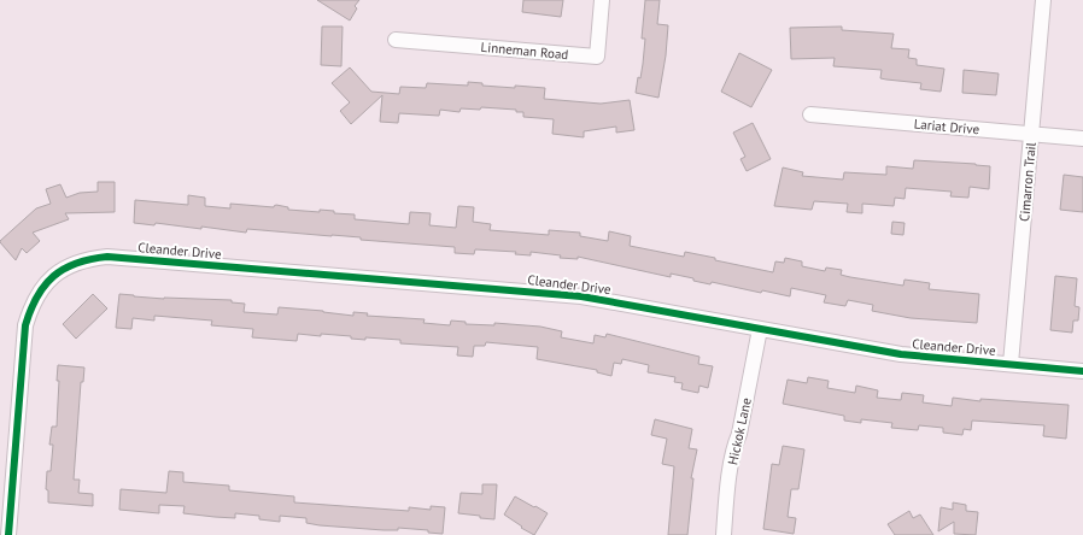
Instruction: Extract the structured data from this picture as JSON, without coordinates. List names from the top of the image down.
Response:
{
  "streets": {
    "street": [
      "Linneman Road",
      "Lariat Drive",
      "Cimarron Trail",
      "Cleander Drive",
      "Hickok Lane"
    ]
  },
  "crossings": [
    ["Lariat Drive", "Cimarron Trail"],
    ["Cimarron Trail", "Cleander Drive"],
    ["Cleander Drive", "Hickok Lane"]
  ]
}
